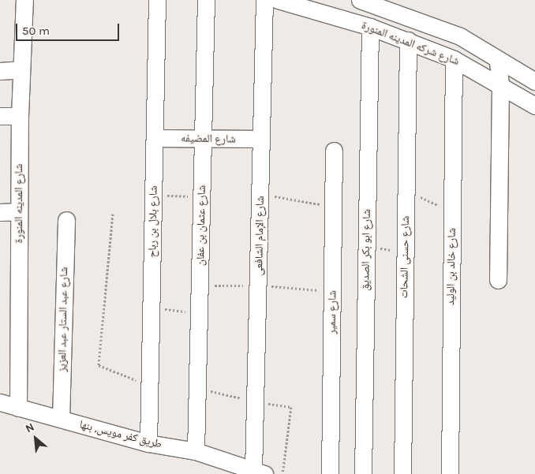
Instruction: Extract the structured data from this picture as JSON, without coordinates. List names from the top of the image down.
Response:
{
  "streets": {
    "street": [
      "شارع شركه المدينه المنورة",
      "شارع المضيفه",
      "شارع المدينه المنورة",
      "شارع بلال بن رباح",
      "شارع عثمان بن عفان",
      "شارع الإمام الشافعى",
      "شارع ابو بكر الصديق",
      "شارع حسنى الشحات",
      "شارع خالد بن الوليد",
      "شارع سمير",
      "شارع عبد الستار عبد العزيز",
      "طريق كفر مويس, بنها"
    ]
  },
  "crossings": [
    ["شارع شركه المدينه المنورة", "شارع ابو بكر الصديق"],
    ["شارع شركه المدينه المنورة", "شارع حسنى الشحات"],
    ["شارع شركه المدينه المنورة", "شارع خالد بن الوليد"],
    ["شارع المضيفه", "شارع بلال بن رباح"],
    ["شارع المضيفه", "شارع عثمان بن عفان"],
    ["شارع المضيفه", "شارع الإمام الشافعى"],
    ["شارع المدينه المنورة", "طريق كفر مويس, بنها"],
    ["شارع بلال بن رباح", "طريق كفر مويس, بنها"],
    ["شارع عثمان بن عفان", "طريق كفر مويس, بنها"],
    ["شارع الإمام الشافعى", "طريق كفر مويس, بنها"],
    ["شارع عبد الستار عبد العزيز", "طريق كفر مويس, بنها"]
  ],
  "scale_bar": "50 m",
  "north": "top left"
}
